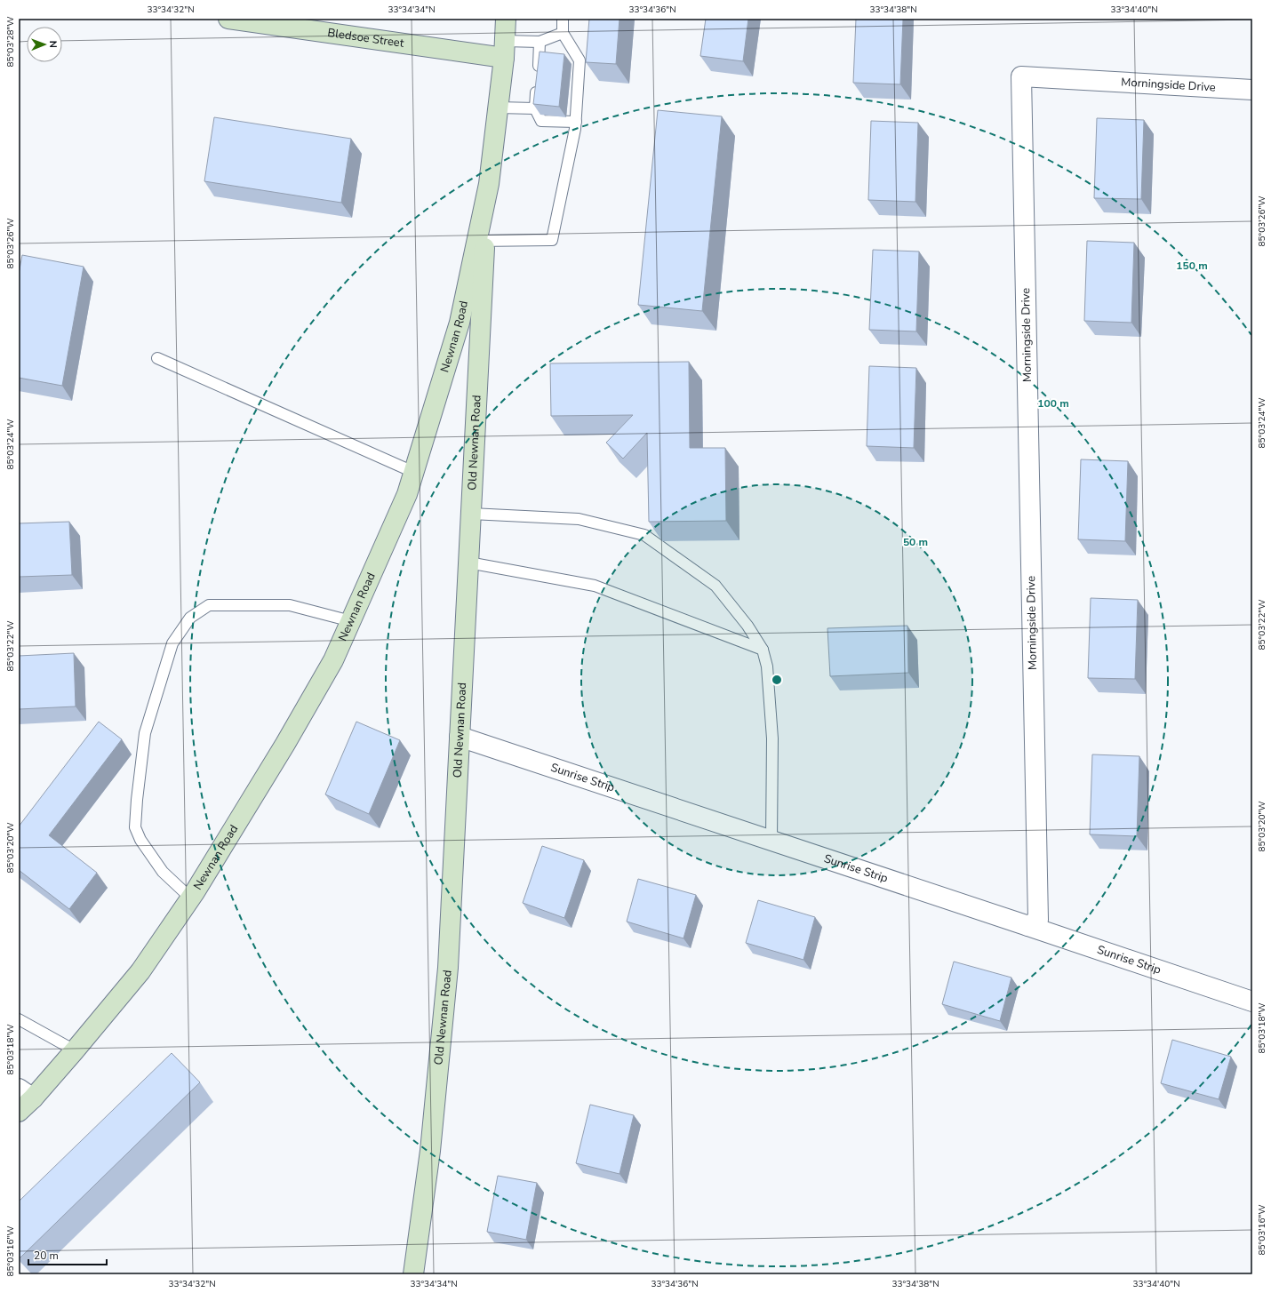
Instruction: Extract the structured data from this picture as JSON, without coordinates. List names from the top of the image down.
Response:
{
  "streets": {
    "street": [
      "Bledsoe Street",
      "Morningside Drive",
      "Newnan Road",
      "Old Newnan Road",
      "Sunrise Strip"
    ]
  },
  "crossings": [
    ["Morningside Drive", "Sunrise Strip"],
    ["Newnan Road", "Old Newnan Road"],
    ["Old Newnan Road", "Sunrise Strip"]
  ],
  "scale_bar": "20 m",
  "north": "right",
  "coordinates": [
    "33°34'32\"N",
    "33°34'34\"N",
    "33°34'36\"N",
    "33°34'38\"N",
    "33°34'40\"N",
    "85°03'28\"W",
    "85°03'26\"W",
    "85°03'24\"W",
    "85°03'22\"W",
    "85°03'20\"W",
    "85°03'18\"W",
    "85°03'16\"W"
  ],
  "rings": ["150 m", "100 m", "50 m"]
}
